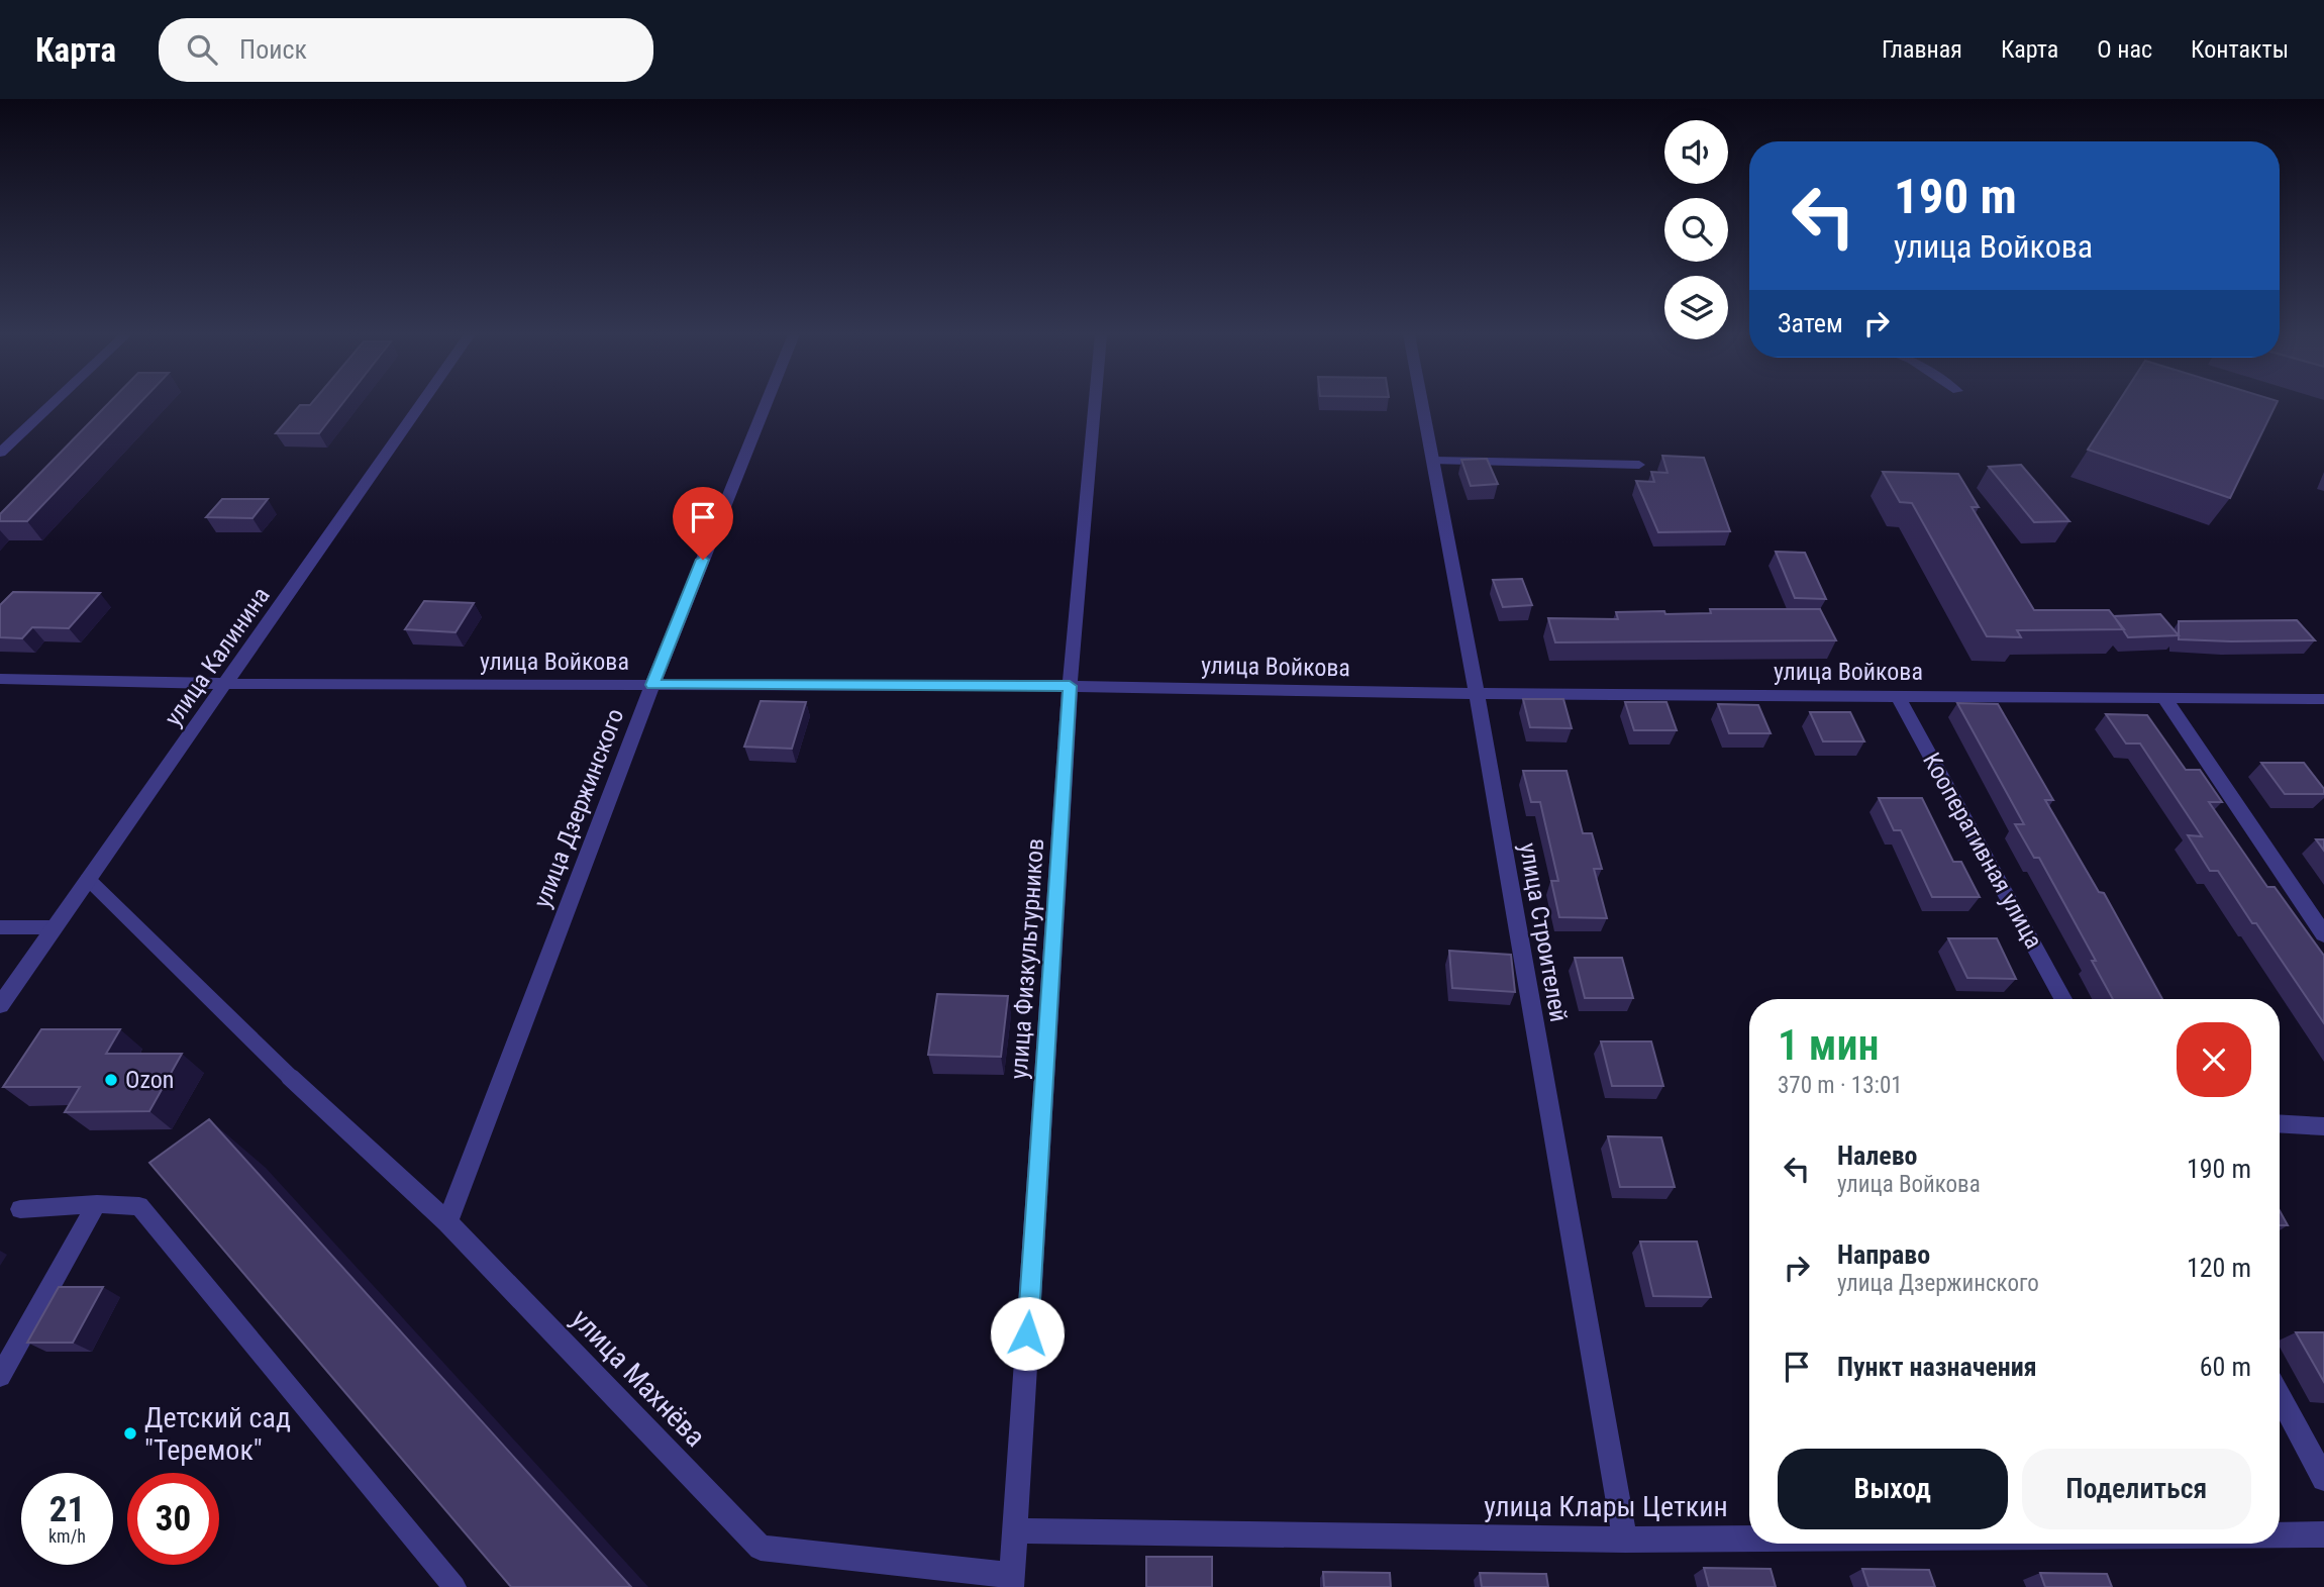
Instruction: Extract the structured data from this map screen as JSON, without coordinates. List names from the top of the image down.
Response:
{
  "streets": {
    "street": [
      "улица Калинина",
      "улица Войкова",
      "улица Дзержинского",
      "Кооперативная улица",
      "улица Строителей",
      "улица Физкультурников",
      "улица Махнёва",
      "улица Клары Цеткин"
    ]
  },
  "crossings": [
    ["улица Калинина", "улица Войкова"],
    ["улица Войкова", "улица Дзержинского"],
    ["улица Войкова", "Кооперативная улица"],
    ["улица Войкова", "улица Строителей"],
    ["улица Войкова", "улица Физкультурников"],
    ["улица Дзержинского", "улица Махнёва"],
    ["улица Строителей", "улица Клары Цеткин"],
    ["улица Физкультурников", "улица Махнёва"],
    ["улица Физкультурников", "улица Клары Цеткин"]
  ],
  "places": ["Ozon", "Детский сад \"Теремок\""],
  "page": {
    "header": "Карта",
    "search": "Поиск",
    "nav": [
      "Главная",
      "Карта",
      "О нас",
      "Контакты"
    ],
    "turn": ["190 m", "улица Войкова"],
    "then": "Затем",
    "heading": ["1 мин", "370 m · 13:01"],
    "list": [
      {
        "name": "Налево",
        "note": "улица Войкова",
        "value": "190 m"
      },
      {
        "name": "Направо",
        "note": "улица Дзержинского",
        "value": "120 m"
      },
      {
        "name": "Пункт назначения",
        "value": "60 m"
      }
    ],
    "buttons": ["Выход", "Поделиться"],
    "speed": "21 km/h",
    "limit": "30"
  }
}
